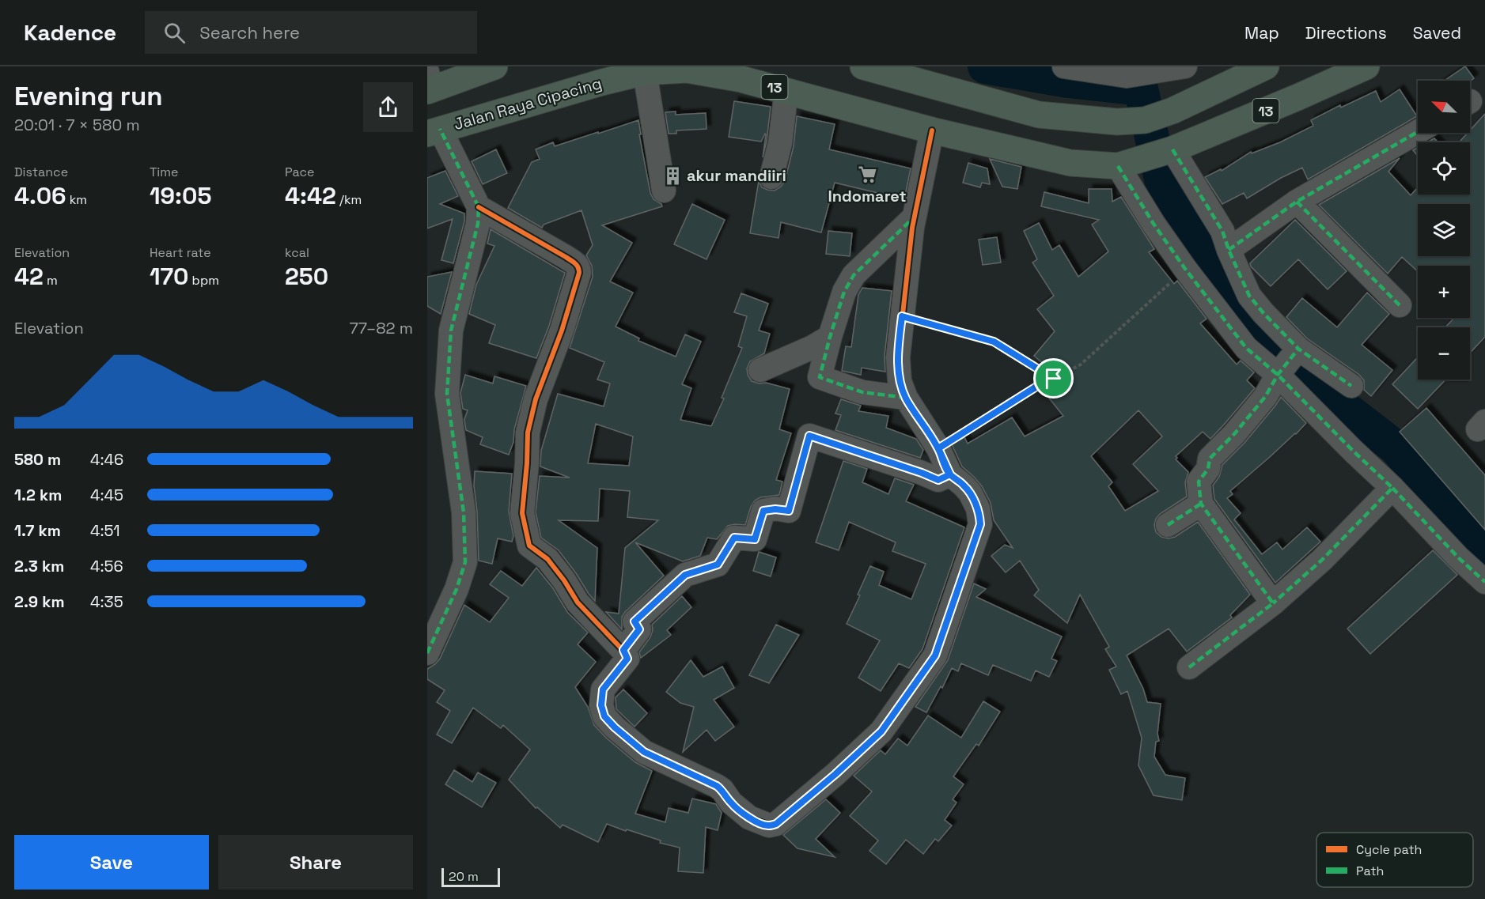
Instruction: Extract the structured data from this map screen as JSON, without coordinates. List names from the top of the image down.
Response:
{
  "streets": {
    "highway": ["13", "Jalan Raya Cipacing"]
  },
  "places": {
    "supermarket": ["Indomaret"],
    "building": ["akur mandiiri"]
  },
  "legend": ["Cycle path", "Path"],
  "scale_bar": "20 m",
  "north": "top left",
  "page": {
    "header": "Kadence",
    "search": "Search here",
    "nav": ["Map", "Directions", "Saved"],
    "heading": ["Evening run", "20:01 · 7 × 580 m"],
    "map_buttons": ["+", "−"],
    "stats": [
      ["Distance", "4.06 km"],
      ["Time", "19:05"],
      ["Pace", "4:42 /km"],
      ["Elevation", "42 m"],
      ["Heart rate", "170 bpm"],
      ["kcal", "250"]
    ],
    "chart": ["Elevation", "77–82 m"],
    "list": [
      {
        "name": "580 m",
        "note": "4:46"
      },
      {
        "name": "1.2 km",
        "note": "4:45"
      },
      {
        "name": "1.7 km",
        "note": "4:51"
      },
      {
        "name": "2.3 km",
        "note": "4:56"
      },
      {
        "name": "2.9 km",
        "note": "4:35"
      }
    ],
    "buttons": ["Save", "Share"],
    "scale": "20 m"
  }
}
